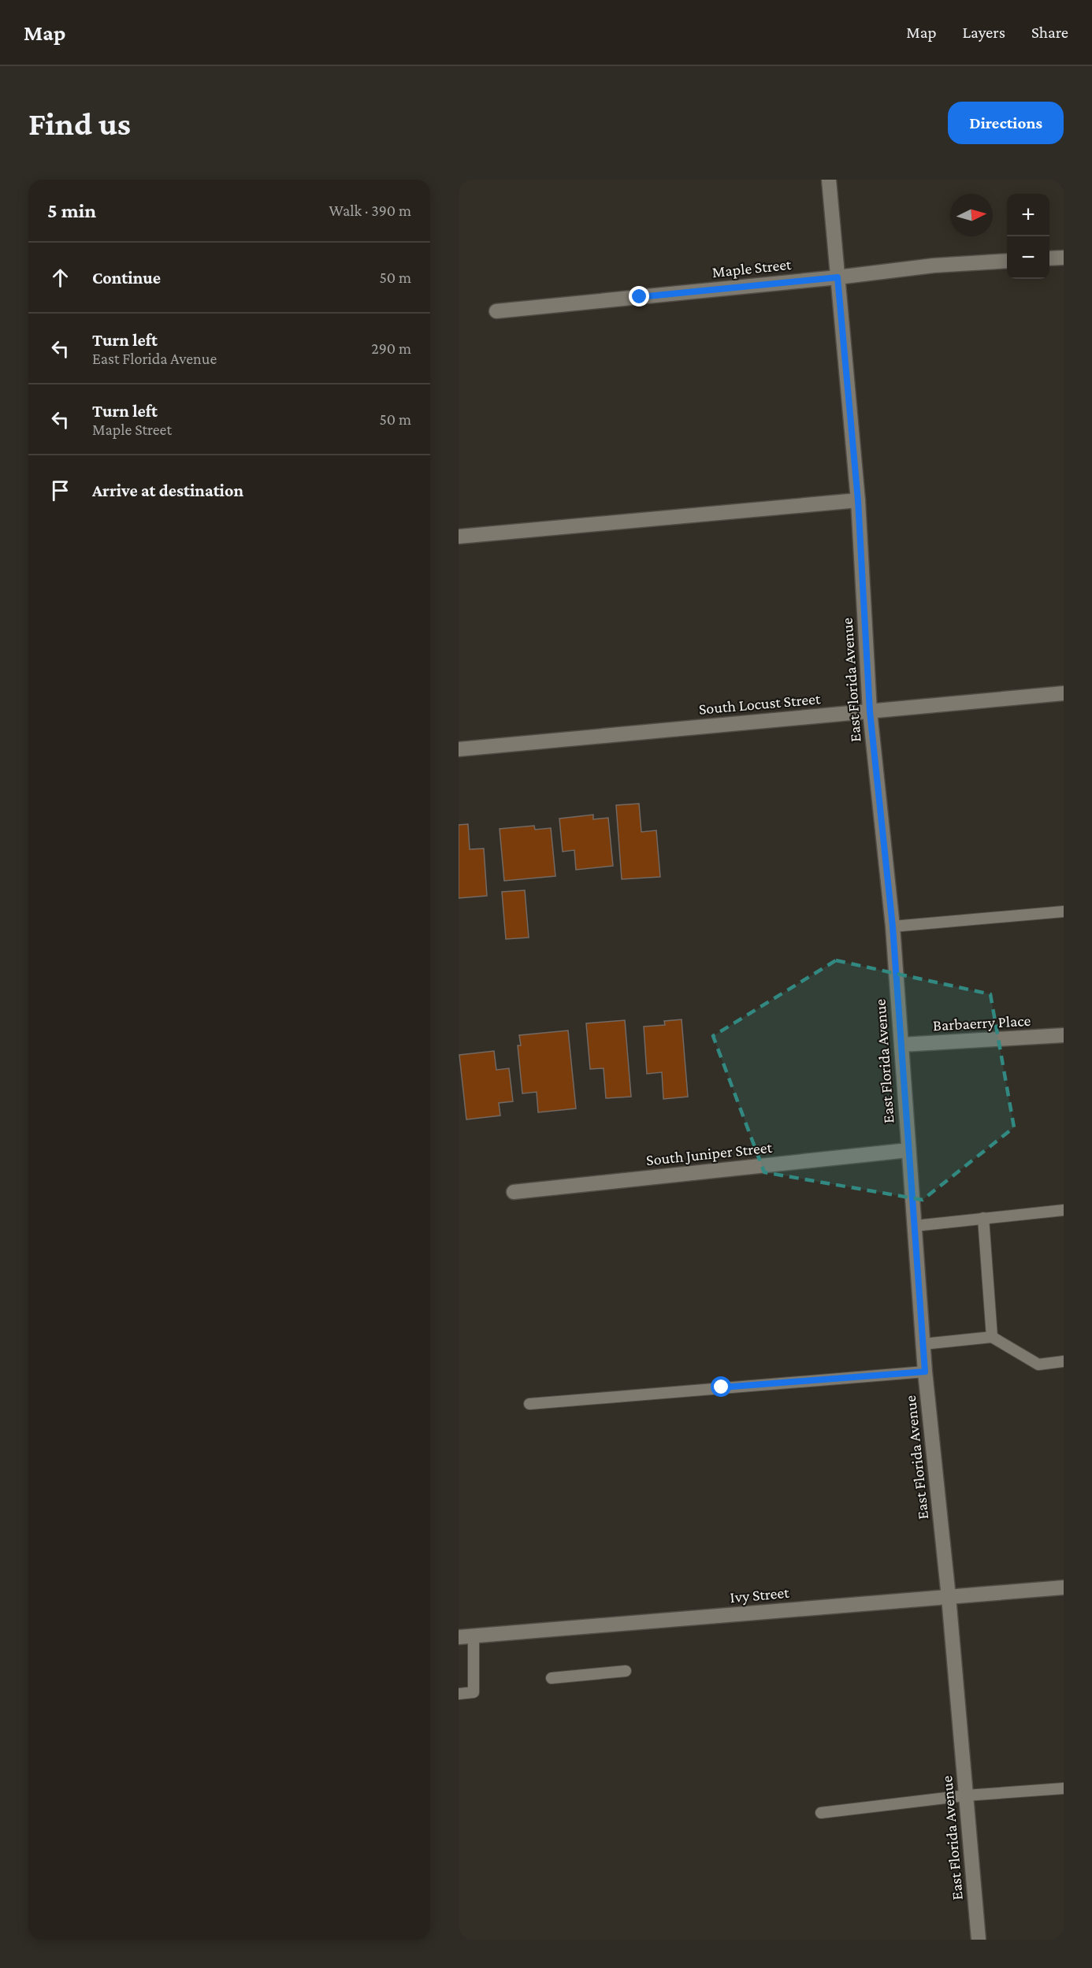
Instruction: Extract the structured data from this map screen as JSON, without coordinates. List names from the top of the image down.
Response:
{
  "streets": {
    "street": [
      "Maple Street",
      "East Florida Avenue",
      "South Locust Street",
      "Barbaerry Place",
      "South Juniper Street",
      "Ivy Street"
    ]
  },
  "crossings": [
    ["Maple Street", "East Florida Avenue"],
    ["East Florida Avenue", "South Locust Street"],
    ["East Florida Avenue", "Barbaerry Place"],
    ["East Florida Avenue", "South Juniper Street"],
    ["East Florida Avenue", "Ivy Street"]
  ],
  "north": "right",
  "page": {
    "header": "Map",
    "nav": ["Map", "Layers", "Share"],
    "buttons": "Directions",
    "title": "Find us",
    "heading": ["5 min", "Walk · 390 m"],
    "map_buttons": ["+", "−"],
    "list": [
      ["Continue", "50 m"],
      ["Turn left", "East Florida Avenue", "290 m"],
      ["Turn left", "Maple Street", "50 m"],
      "Arrive at destination"
    ]
  }
}
